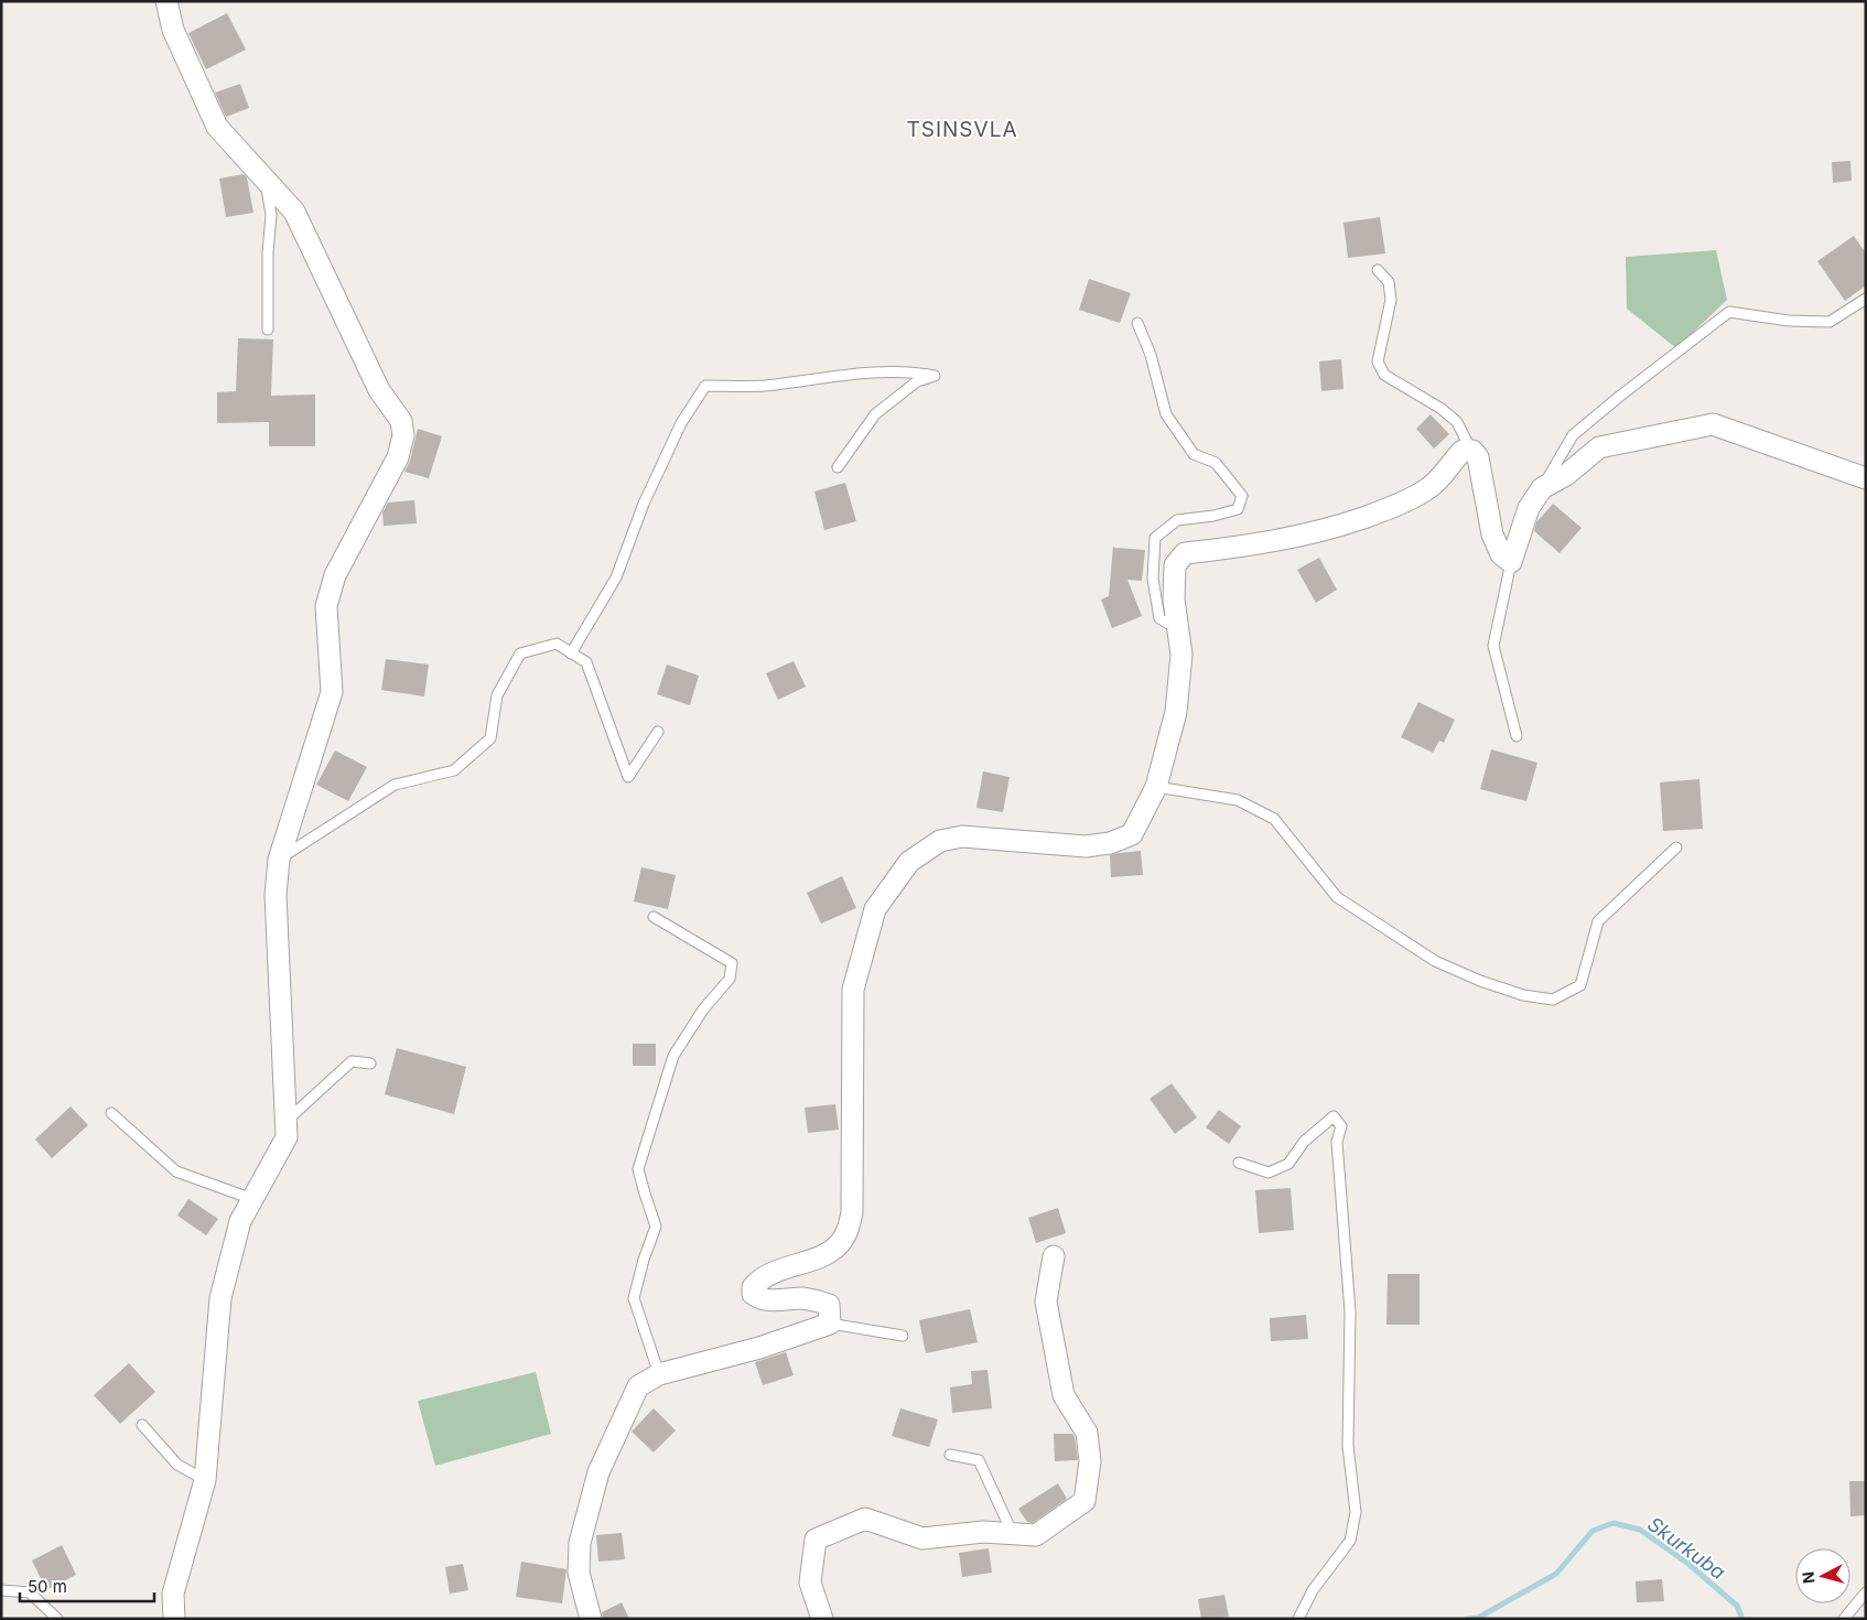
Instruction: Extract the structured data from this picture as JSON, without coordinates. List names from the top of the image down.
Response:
{
  "districts": ["TSINSVLA"],
  "water": ["Skurkuba"],
  "scale_bar": "50 m",
  "north": "left"
}
